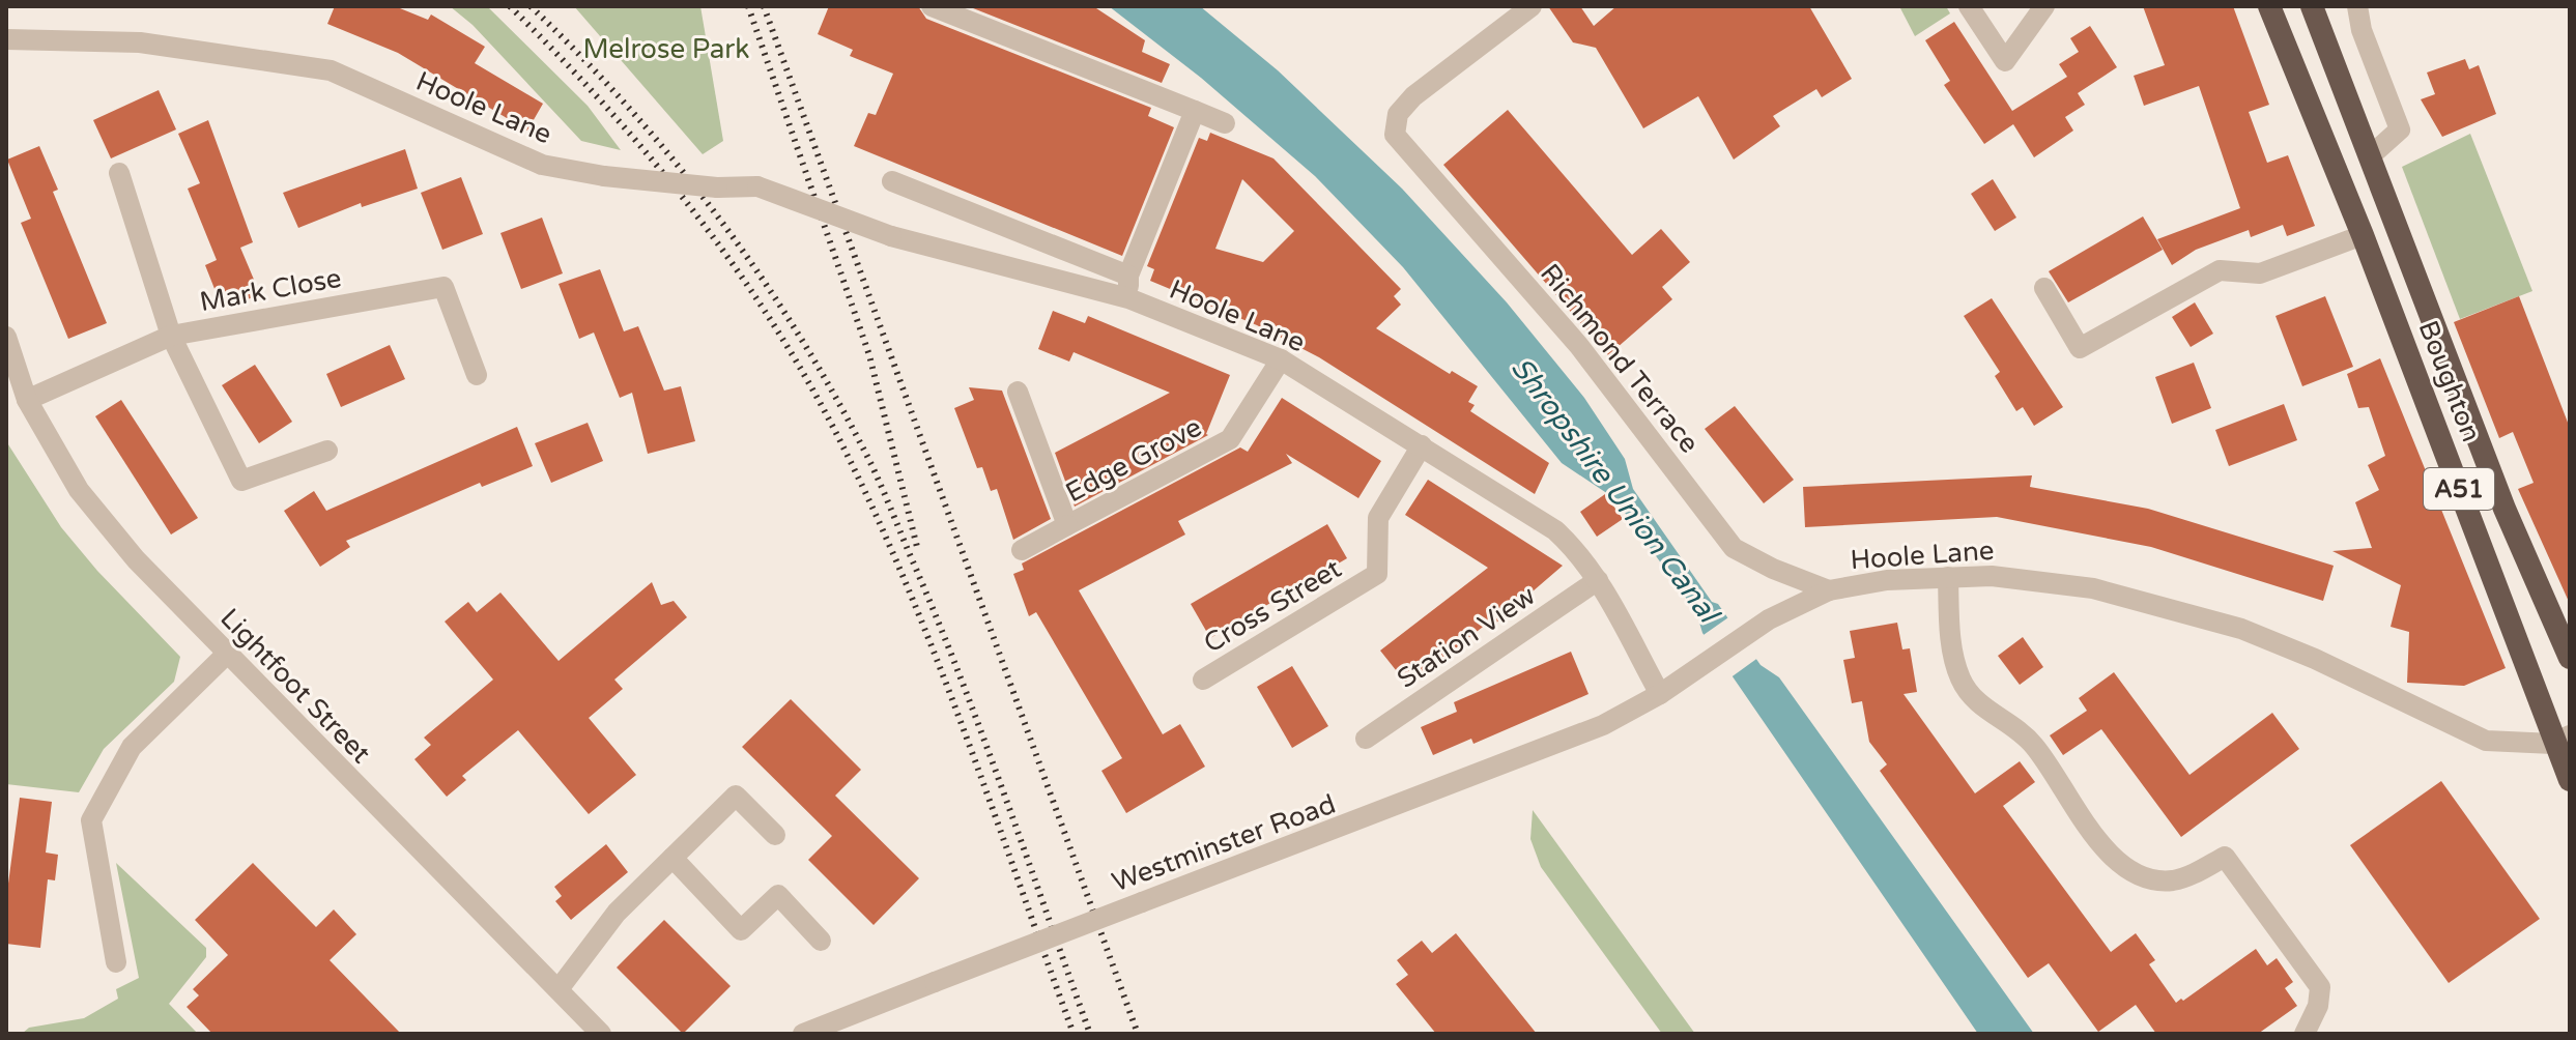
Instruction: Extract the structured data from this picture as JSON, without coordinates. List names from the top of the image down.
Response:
{
  "streets": {
    "highway": ["Boughton", "A51"],
    "street": [
      "Hoole Lane",
      "Mark Close",
      "Richmond Terrace",
      "Edge Grove",
      "Cross Street",
      "Station View",
      "Lightfoot Street",
      "Westminster Road"
    ]
  },
  "crossings": [
    ["Hoole Lane", "Richmond Terrace"],
    ["Hoole Lane", "Boughton"],
    ["Hoole Lane", "Edge Grove"],
    ["Hoole Lane", "Cross Street"],
    ["Hoole Lane", "Station View"],
    ["Hoole Lane", "Westminster Road"],
    ["Mark Close", "Lightfoot Street"]
  ],
  "water": ["Shropshire Union Canal"],
  "parks": ["Melrose Park"]
}
